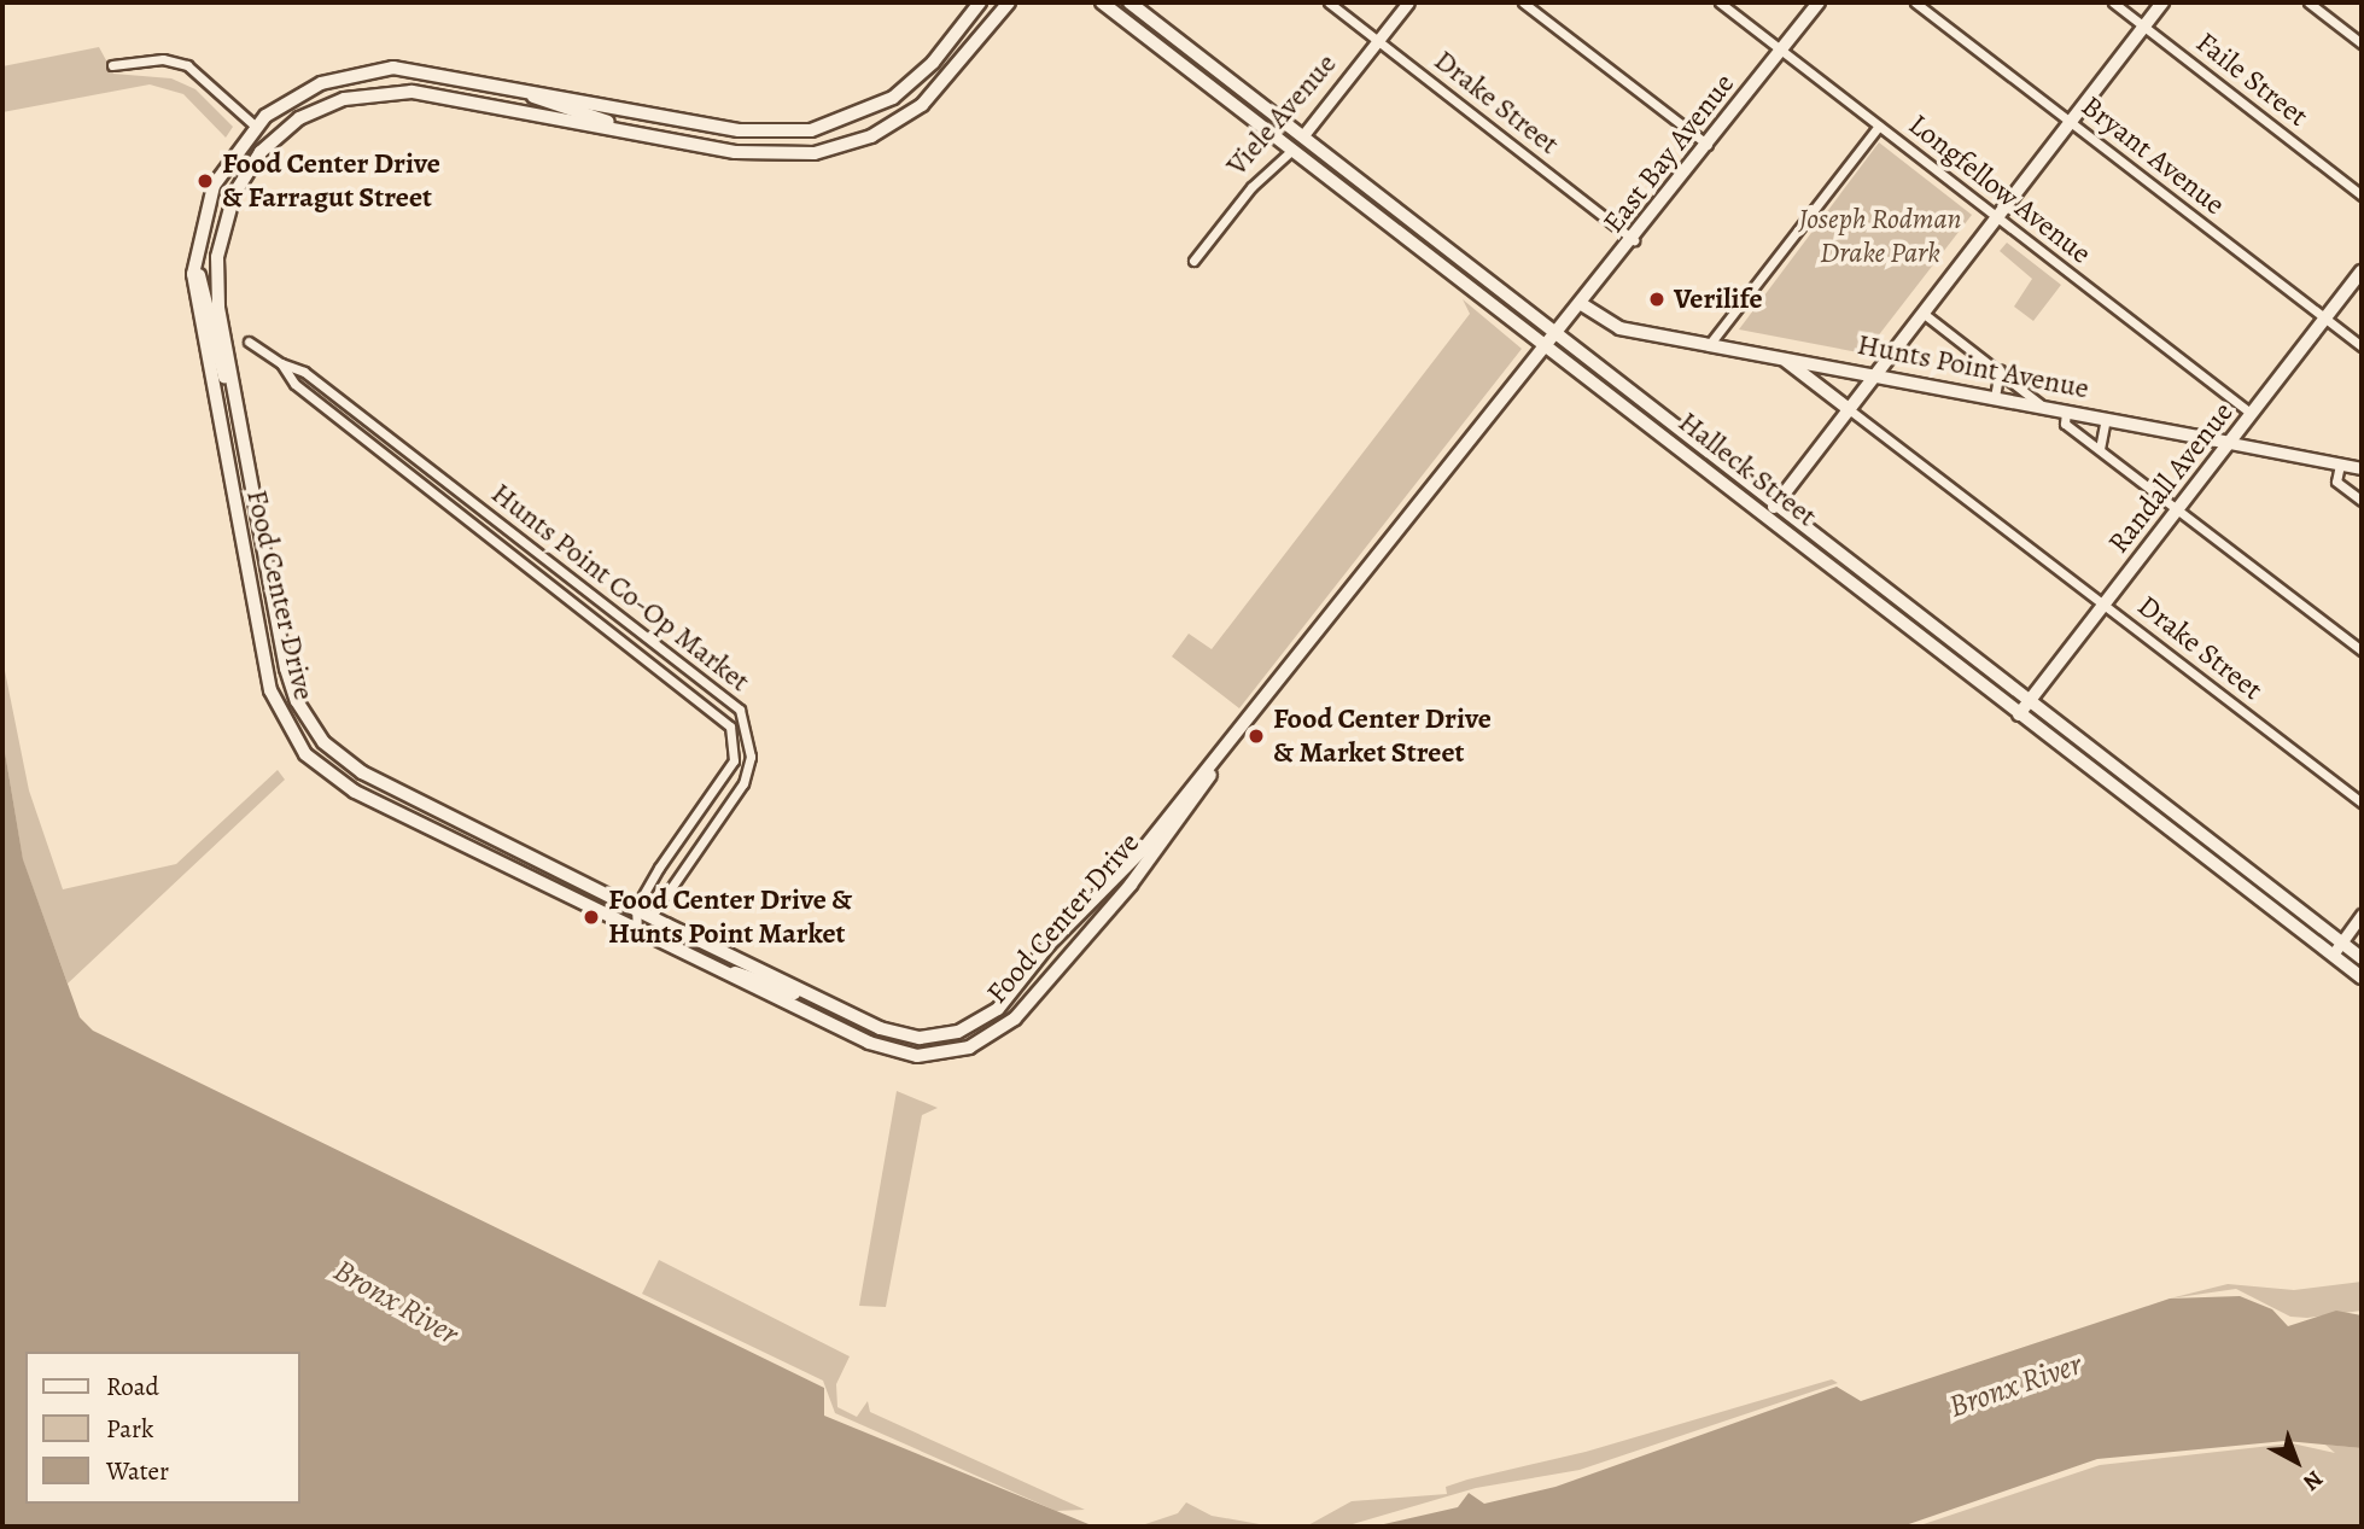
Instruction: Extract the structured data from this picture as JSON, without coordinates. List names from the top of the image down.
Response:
{
  "streets": {
    "main road": [
      "Viele Avenue",
      "East Bay Avenue",
      "Hunts Point Avenue",
      "Halleck Street",
      "Randall Avenue",
      "Food Center Drive"
    ],
    "street": [
      "Faile Street",
      "Drake Street",
      "Bryant Avenue",
      "Longfellow Avenue",
      "Hunts Point Co-Op Market"
    ]
  },
  "crossings": [
    ["Drake Street", "Viele Avenue"],
    ["Drake Street", "East Bay Avenue"],
    ["Drake Street", "Randall Avenue"],
    ["Viele Avenue", "Halleck Street"],
    ["East Bay Avenue", "Longfellow Avenue"],
    ["East Bay Avenue", "Hunts Point Avenue"],
    ["East Bay Avenue", "Halleck Street"],
    ["East Bay Avenue", "Food Center Drive"],
    ["Bryant Avenue", "Randall Avenue"],
    ["Longfellow Avenue", "Randall Avenue"],
    ["Hunts Point Avenue", "Randall Avenue"],
    ["Halleck Street", "Randall Avenue"],
    ["Halleck Street", "Food Center Drive"],
    ["Hunts Point Co-Op Market", "Food Center Drive"]
  ],
  "water": ["Bronx River"],
  "parks": ["Joseph Rodman Drake Park"],
  "places": [
    "Food Center Drive & Farragut Street",
    "Verilife",
    "Food Center Drive & Market Street",
    "Food Center Drive & Hunts Point Market"
  ],
  "legend": ["Road", "Park", "Water"],
  "north": "bottom right"
}
